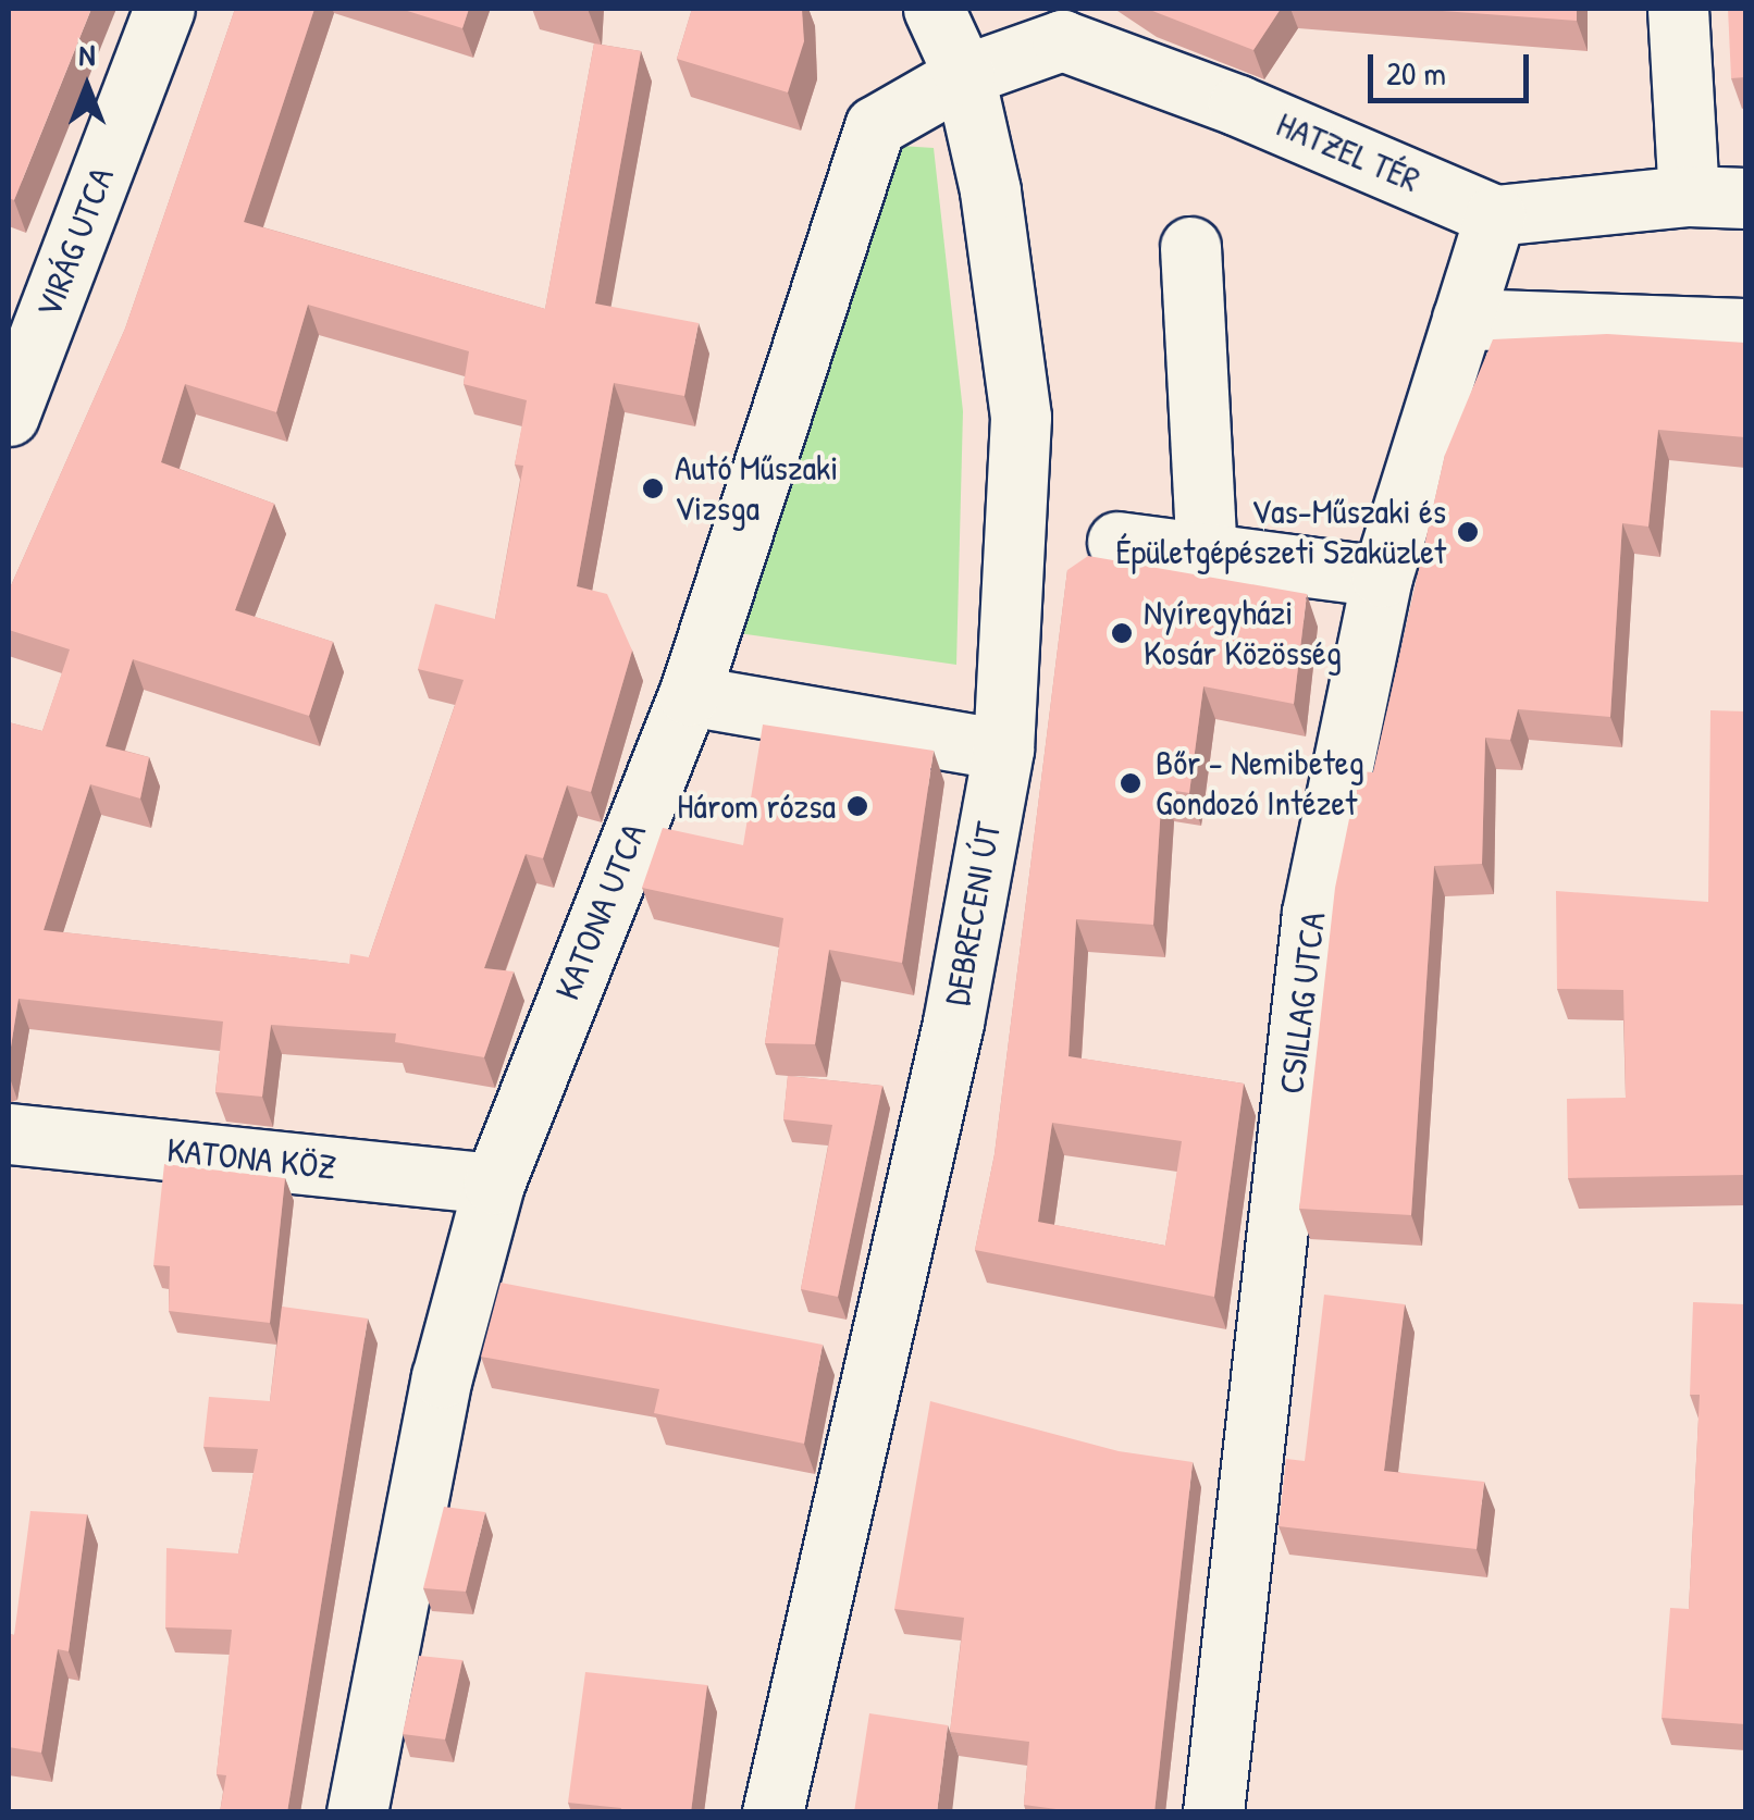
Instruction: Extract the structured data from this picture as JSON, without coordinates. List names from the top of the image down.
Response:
{
  "streets": {
    "street": [
      "HATZEL TÉR",
      "VIRÁG UTCA",
      "KATONA UTCA",
      "DEBRECENI ÚT",
      "CSILLAG UTCA",
      "KATONA KÖZ"
    ]
  },
  "crossings": [
    ["HATZEL TÉR", "KATONA UTCA"],
    ["HATZEL TÉR", "DEBRECENI ÚT"],
    ["HATZEL TÉR", "CSILLAG UTCA"],
    ["KATONA UTCA", "DEBRECENI ÚT"],
    ["KATONA UTCA", "KATONA KÖZ"]
  ],
  "places": [
    "Autó Műszaki Vizsga",
    "Vas-Műszaki és Épületgépészeti Szaküzlet",
    "Nyíregyházi Kosár Közösség",
    "Bőr - Nemibeteg Gondozó Intézet",
    "Három rózsa"
  ],
  "scale_bar": "20 m",
  "north": "top"
}
